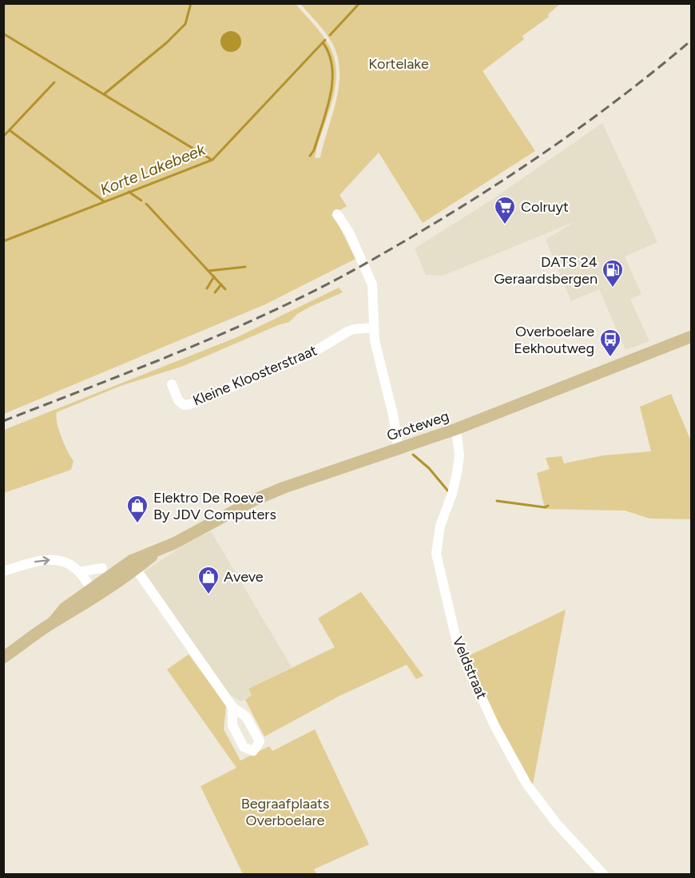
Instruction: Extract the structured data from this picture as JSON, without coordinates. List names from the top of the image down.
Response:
{
  "streets": {
    "main road": ["Groteweg"],
    "street": ["Kleine Kloosterstraat", "Veldstraat"]
  },
  "crossings": [
    ["Groteweg", "Veldstraat"]
  ],
  "water": ["Korte Lakebeek"],
  "parks": ["Kortelake", "Begraafplaats Overboelare"],
  "places": {
    "supermarket": ["Colruyt"],
    "fuel station": ["DATS 24 Geraardsbergen"],
    "bus stop": ["Overboelare Eekhoutweg"],
    "shop": ["Elektro De Roeve By JDV Computers", "Aveve"]
  }
}
